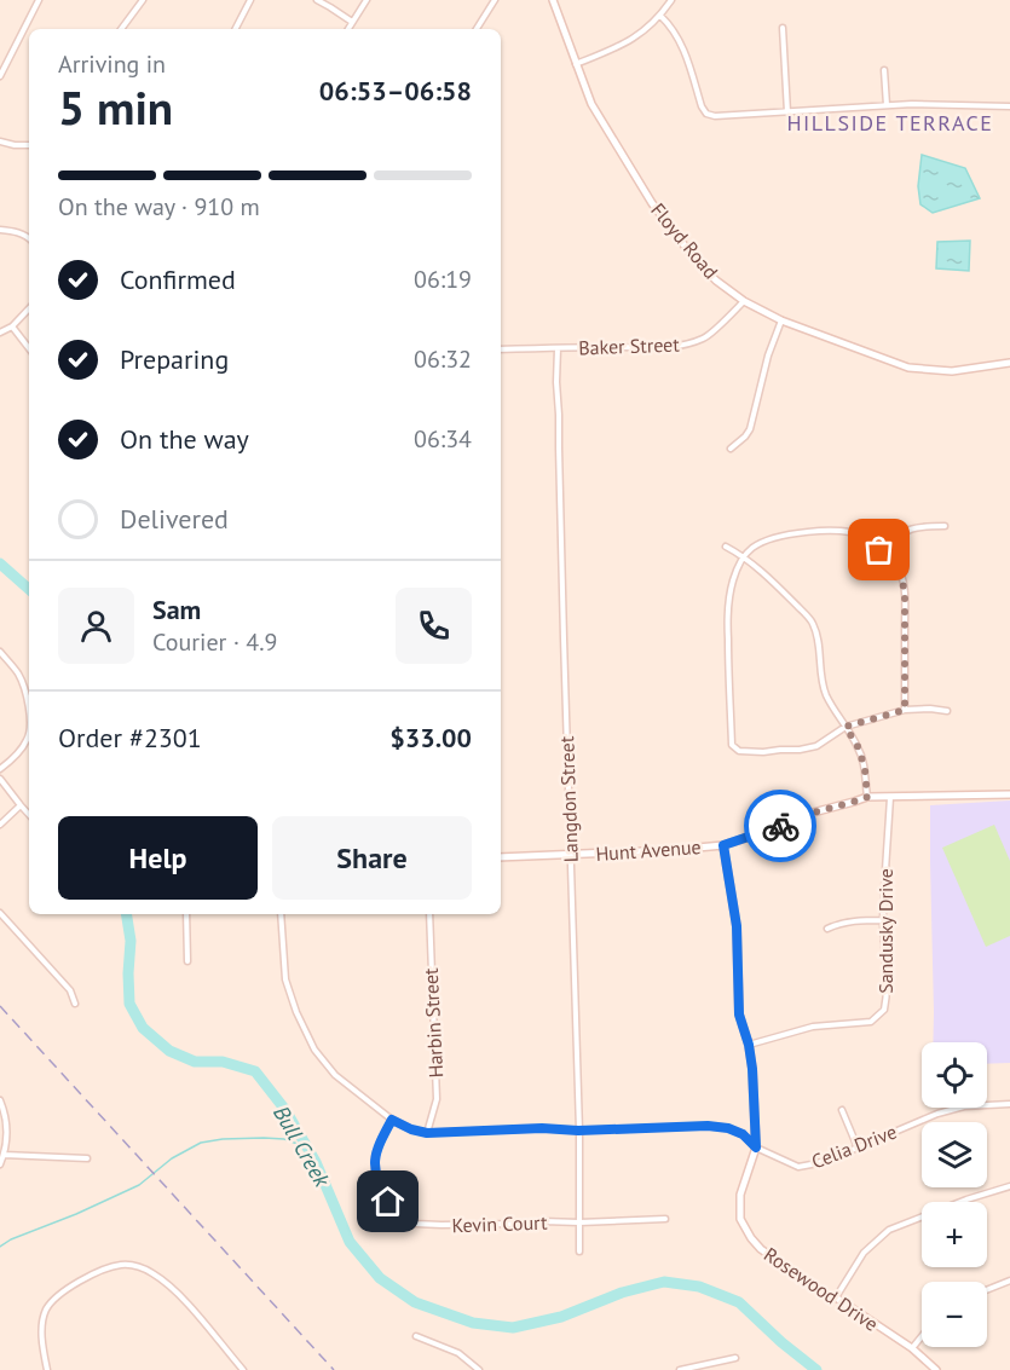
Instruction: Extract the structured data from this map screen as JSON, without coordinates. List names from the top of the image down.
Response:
{
  "streets": {
    "street": [
      "Floyd Road",
      "Baker Street",
      "Langdon Street",
      "Hunt Avenue",
      "Sandusky Drive",
      "Harbin Street",
      "Celia Drive",
      "Kevin Court",
      "Rosewood Drive"
    ]
  },
  "crossings": [
    ["Floyd Road", "Baker Street"],
    ["Baker Street", "Langdon Street"],
    ["Langdon Street", "Hunt Avenue"],
    ["Langdon Street", "Celia Drive"],
    ["Langdon Street", "Kevin Court"],
    ["Hunt Avenue", "Sandusky Drive"],
    ["Hunt Avenue", "Rosewood Drive"],
    ["Sandusky Drive", "Rosewood Drive"],
    ["Harbin Street", "Celia Drive"],
    ["Celia Drive", "Kevin Court"],
    ["Celia Drive", "Rosewood Drive"]
  ],
  "districts": ["HILLSIDE TERRACE"],
  "water": ["Bull Creek"],
  "page": {
    "heading": ["5 min", "Arriving in", "06:53–06:58"],
    "panel": [
      "Sam",
      "Courier · 4.9",
      "Order #2301",
      "$33.00"
    ],
    "bar": "On the way · 910 m",
    "list": [
      ["Confirmed", "06:19"],
      ["Preparing", "06:32"],
      ["On the way", "06:34"],
      "Delivered"
    ],
    "buttons": ["Help", "Share"],
    "map_buttons": ["+", "−"]
  }
}
